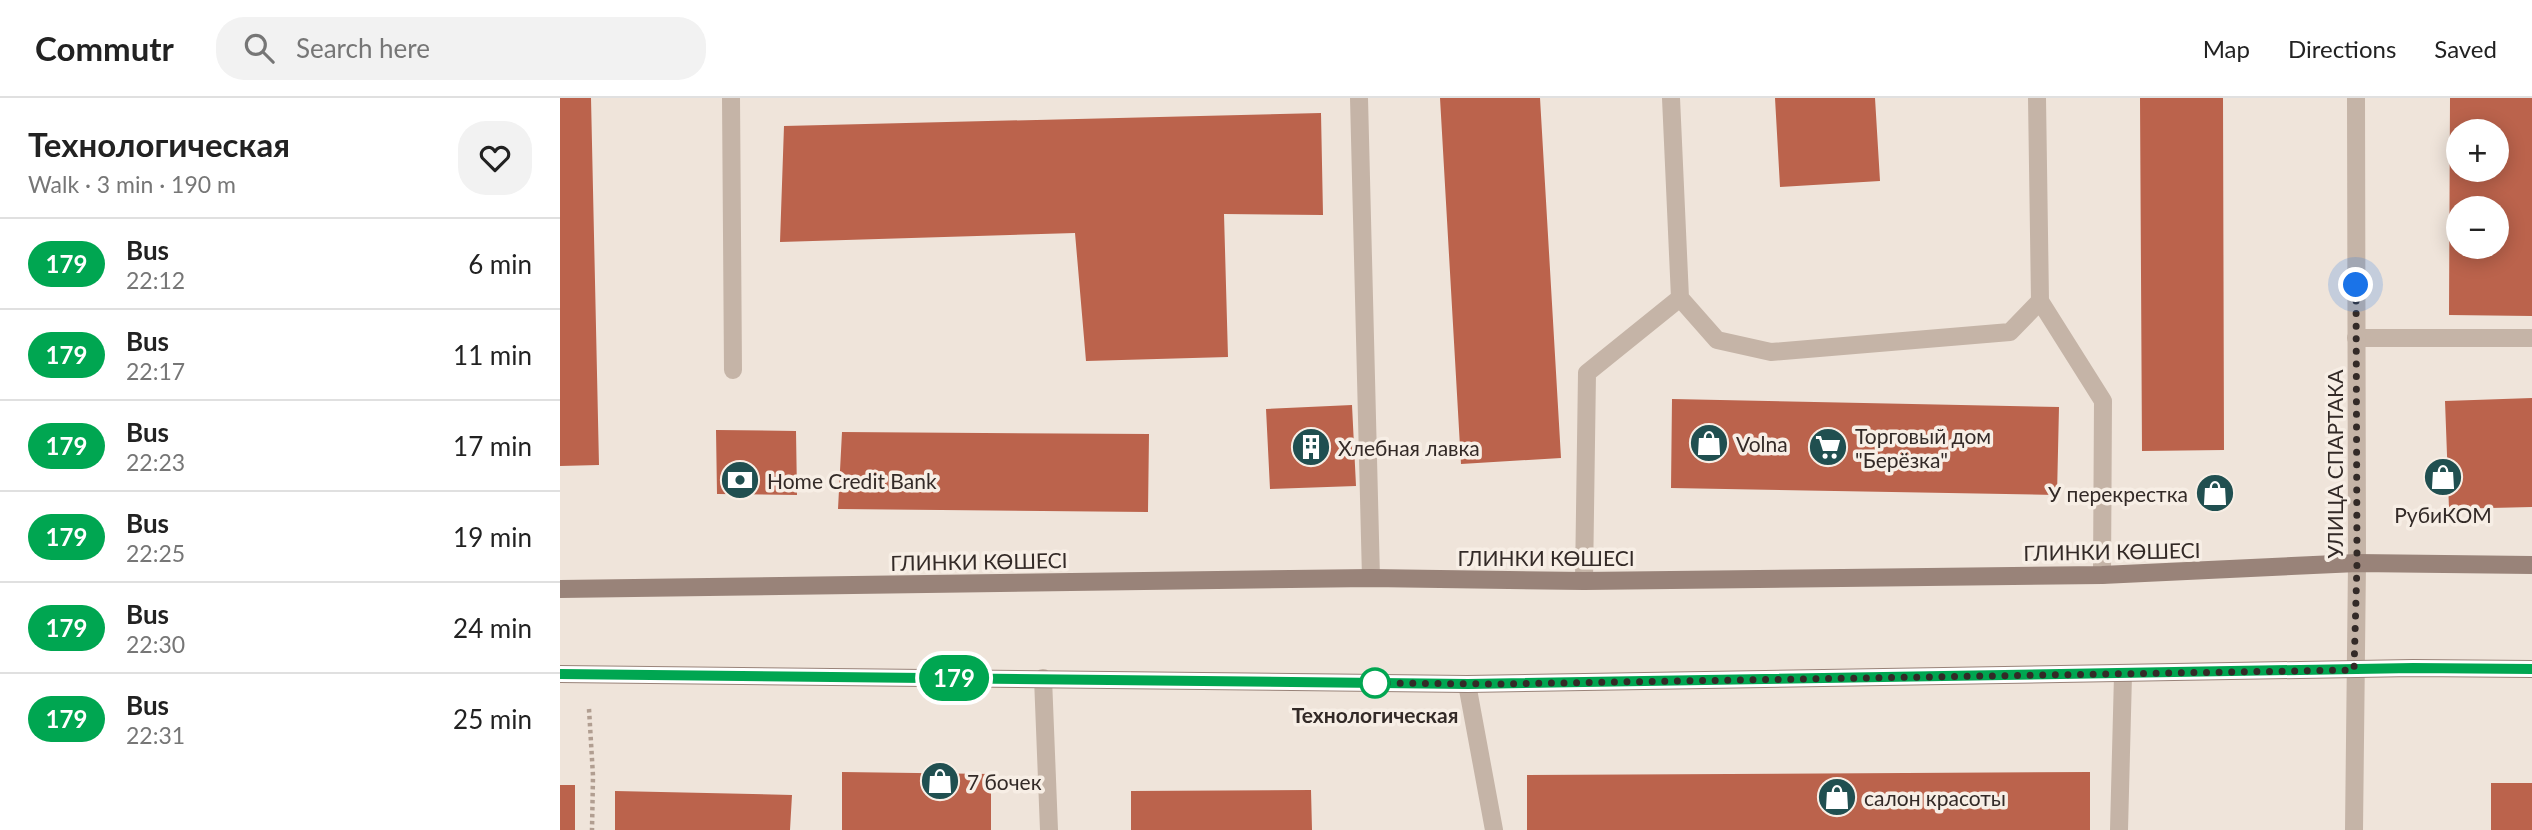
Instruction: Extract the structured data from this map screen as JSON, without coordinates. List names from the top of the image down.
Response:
{
  "streets": {
    "main road": ["ГЛИНКИ КӨШЕСІ"],
    "street": ["УЛИЦА СПАРТАКА"]
  },
  "crossings": [
    ["УЛИЦА СПАРТАКА", "ГЛИНКИ КӨШЕСІ"]
  ],
  "places": {
    "shop": [
      "Volna",
      "РубиКОМ",
      "У перекрестка",
      "7 бочек",
      "салон красоты"
    ],
    "building": ["Хлебная лавка"],
    "supermarket": ["Торговый дом \"Берёзка\""],
    "bank": ["Home Credit Bank"],
    "other": ["Технологическая"]
  },
  "lines": ["bus line 179"],
  "page": {
    "header": "Commutr",
    "search": "Search here",
    "nav": ["Map", "Directions", "Saved"],
    "heading": ["Технологическая", "Walk · 3 min · 190 m"],
    "on_map": "179",
    "map_buttons": ["+", "−"],
    "list": [
      {
        "mark": "179",
        "name": "Bus",
        "note": "22:12",
        "value": "6 min"
      },
      {
        "mark": "179",
        "name": "Bus",
        "note": "22:17",
        "value": "11 min"
      },
      {
        "mark": "179",
        "name": "Bus",
        "note": "22:23",
        "value": "17 min"
      },
      {
        "mark": "179",
        "name": "Bus",
        "note": "22:25",
        "value": "19 min"
      },
      {
        "mark": "179",
        "name": "Bus",
        "note": "22:30",
        "value": "24 min"
      },
      {
        "mark": "179",
        "name": "Bus",
        "note": "22:31",
        "value": "25 min"
      }
    ]
  }
}
